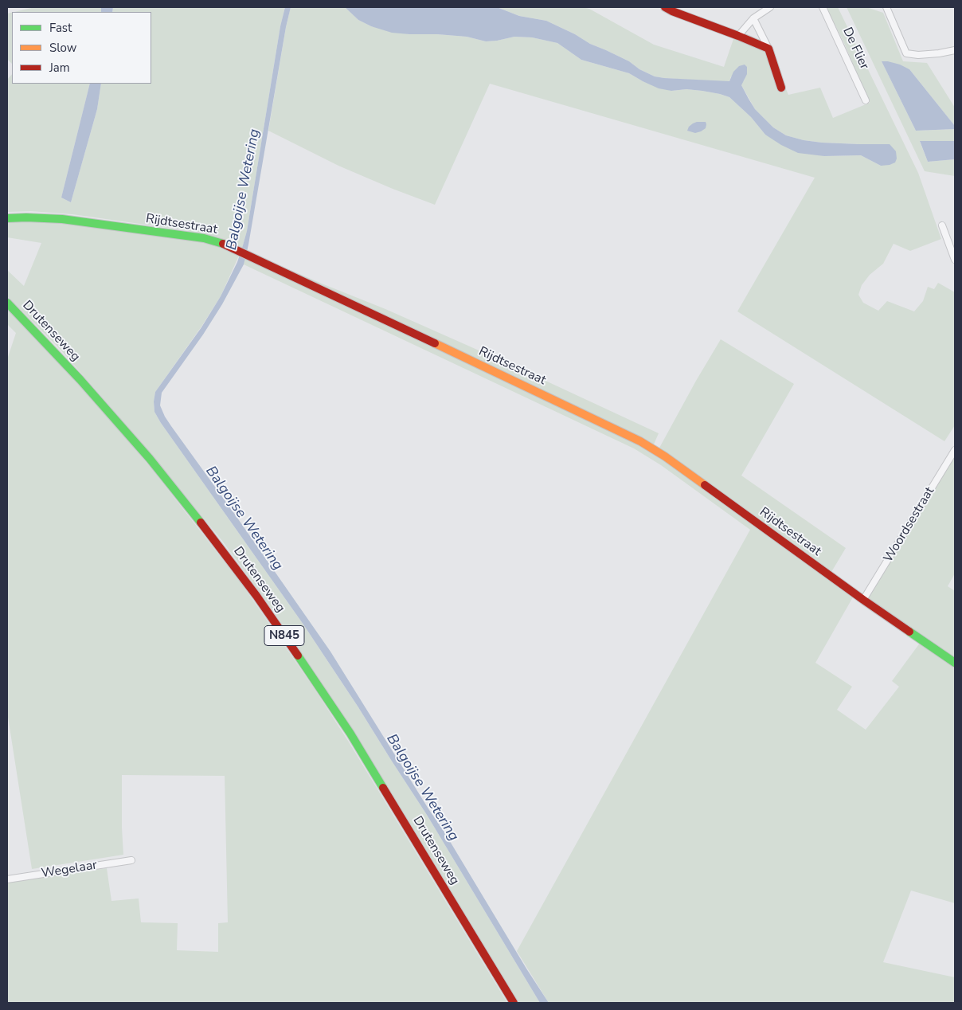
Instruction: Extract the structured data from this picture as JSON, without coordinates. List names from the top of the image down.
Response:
{
  "streets": {
    "street": [
      "De Flier",
      "Rijdtsestraat",
      "Drutenseweg",
      "Woordsestraat",
      "N845",
      "Wegelaar"
    ]
  },
  "crossings": [
    ["Rijdtsestraat", "Woordsestraat"]
  ],
  "water": ["Balgoijse Wetering"],
  "legend": ["Fast", "Slow", "Jam"]
}
